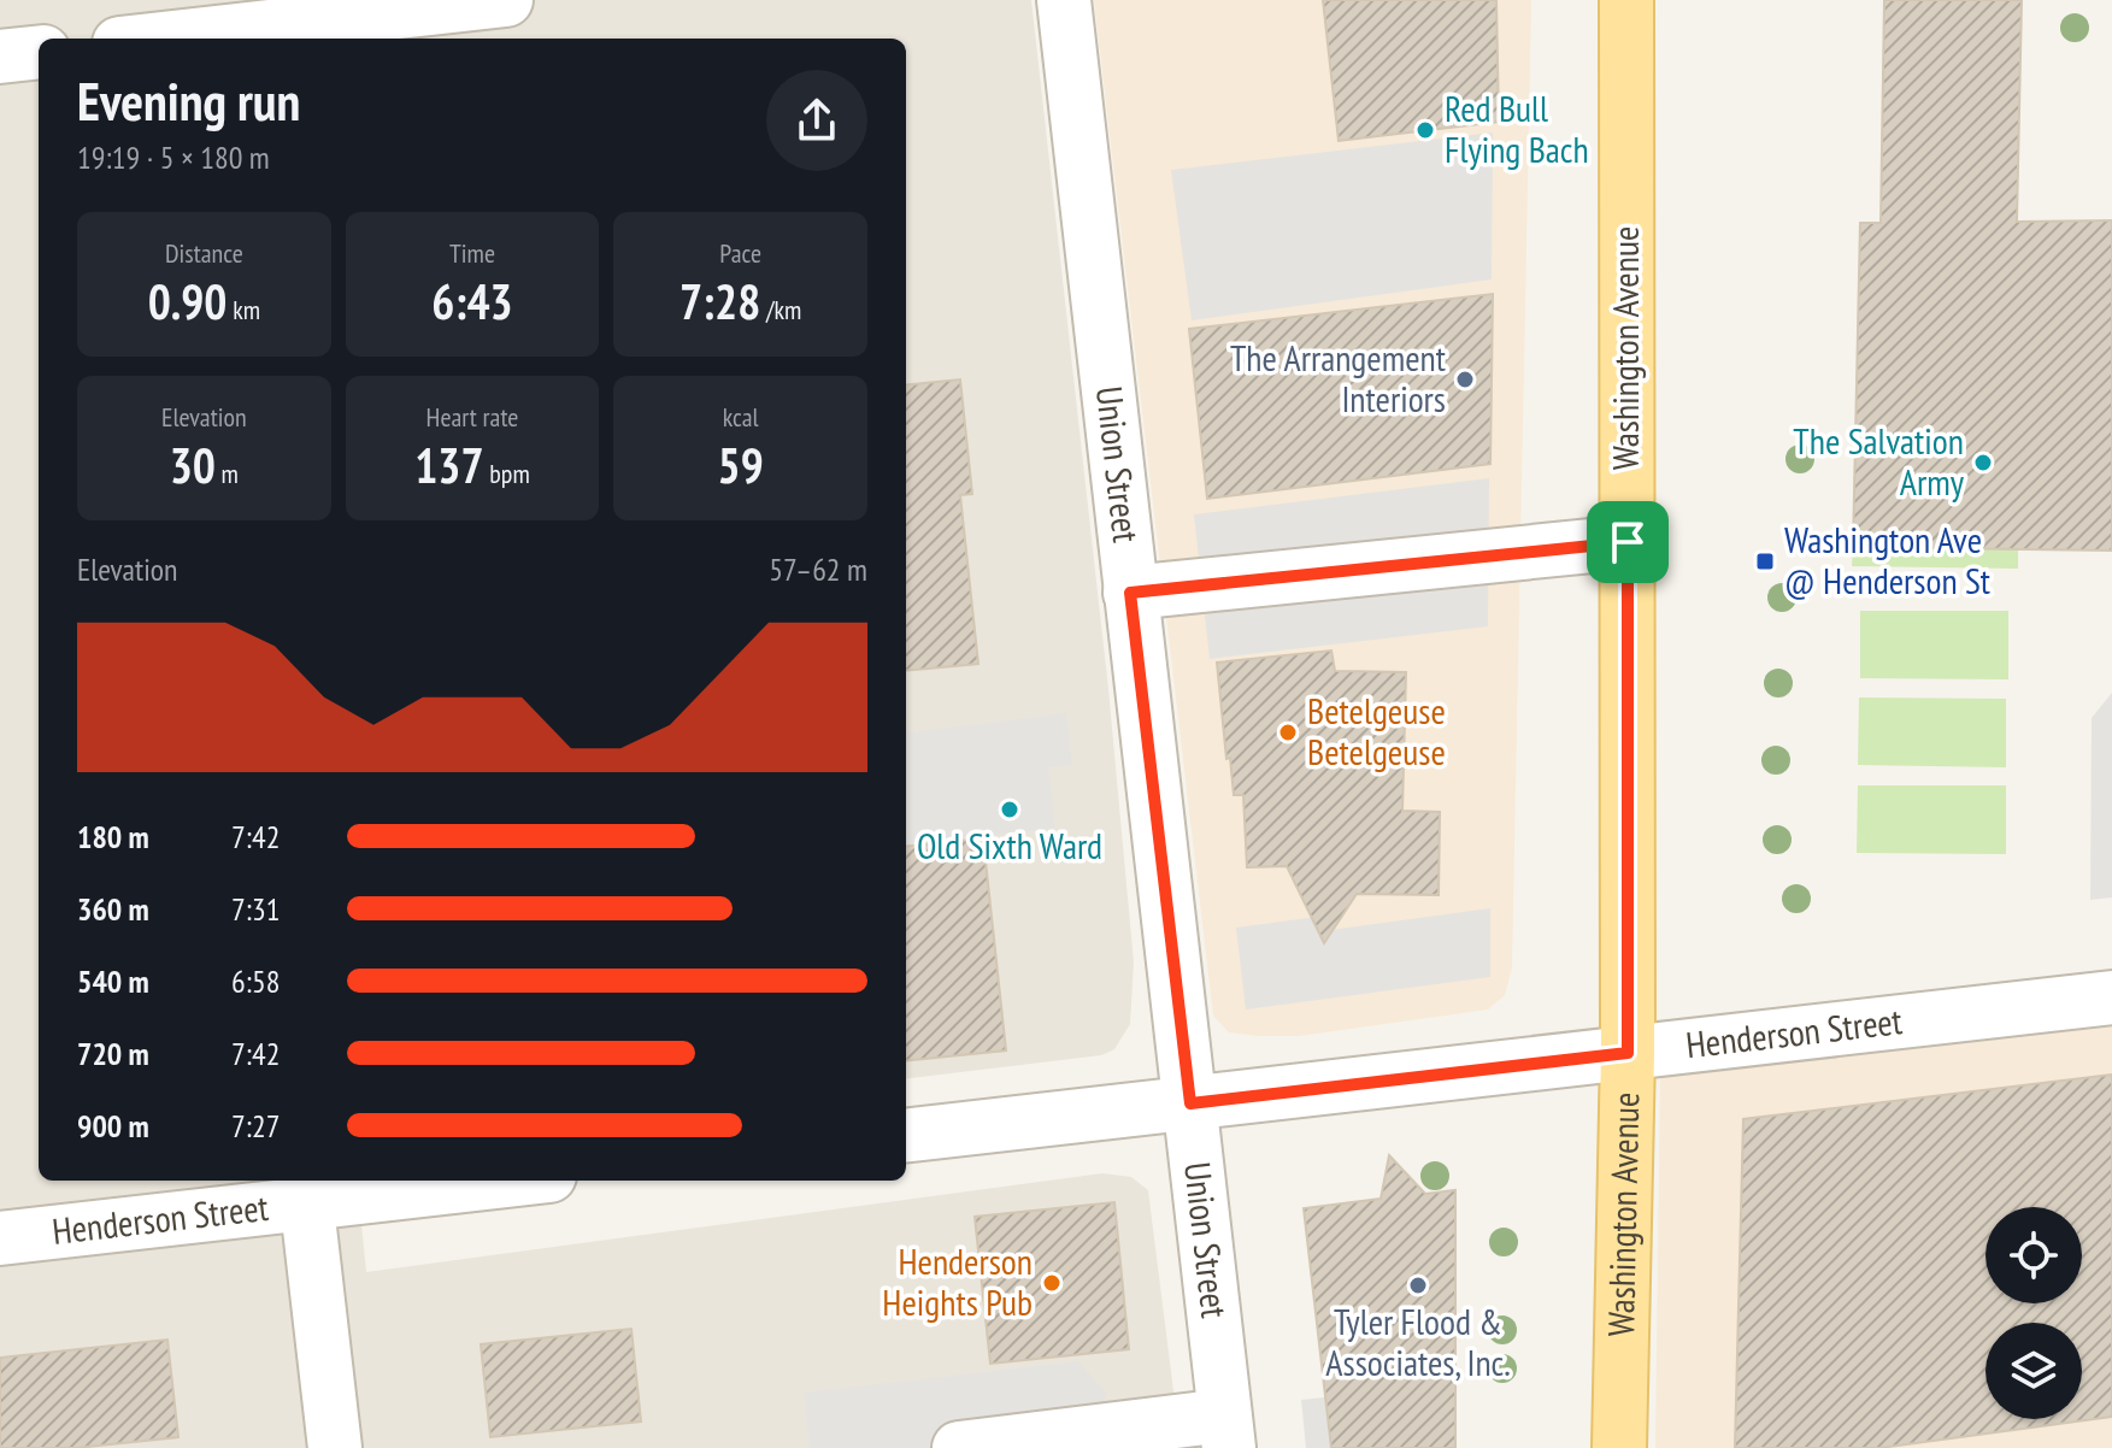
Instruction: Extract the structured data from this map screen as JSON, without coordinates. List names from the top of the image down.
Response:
{
  "streets": {
    "main road": ["Washington Avenue"],
    "street": ["Union Street", "Henderson Street"]
  },
  "crossings": [
    ["Washington Avenue", "Henderson Street"],
    ["Union Street", "Henderson Street"]
  ],
  "places": {
    "other": [
      "Red Bull Flying Bach",
      "The Arrangement Interiors",
      "The Salvation Army",
      "Betelgeuse Betelgeuse",
      "Old Sixth Ward",
      "Henderson Heights Pub",
      "Tyler Flood & Associates, Inc."
    ],
    "transit": ["Washington Ave @ Henderson St"]
  },
  "page": {
    "heading": ["Evening run", "19:19 · 5 × 180 m"],
    "stats": [
      ["Distance", "0.90 km"],
      ["Time", "6:43"],
      ["Pace", "7:28 /km"],
      ["Elevation", "30 m"],
      ["Heart rate", "137 bpm"],
      ["kcal", "59"]
    ],
    "chart": ["Elevation", "57–62 m"],
    "list": [
      {
        "name": "180 m",
        "note": "7:42"
      },
      {
        "name": "360 m",
        "note": "7:31"
      },
      {
        "name": "540 m",
        "note": "6:58"
      },
      {
        "name": "720 m",
        "note": "7:42"
      },
      {
        "name": "900 m",
        "note": "7:27"
      }
    ]
  }
}
